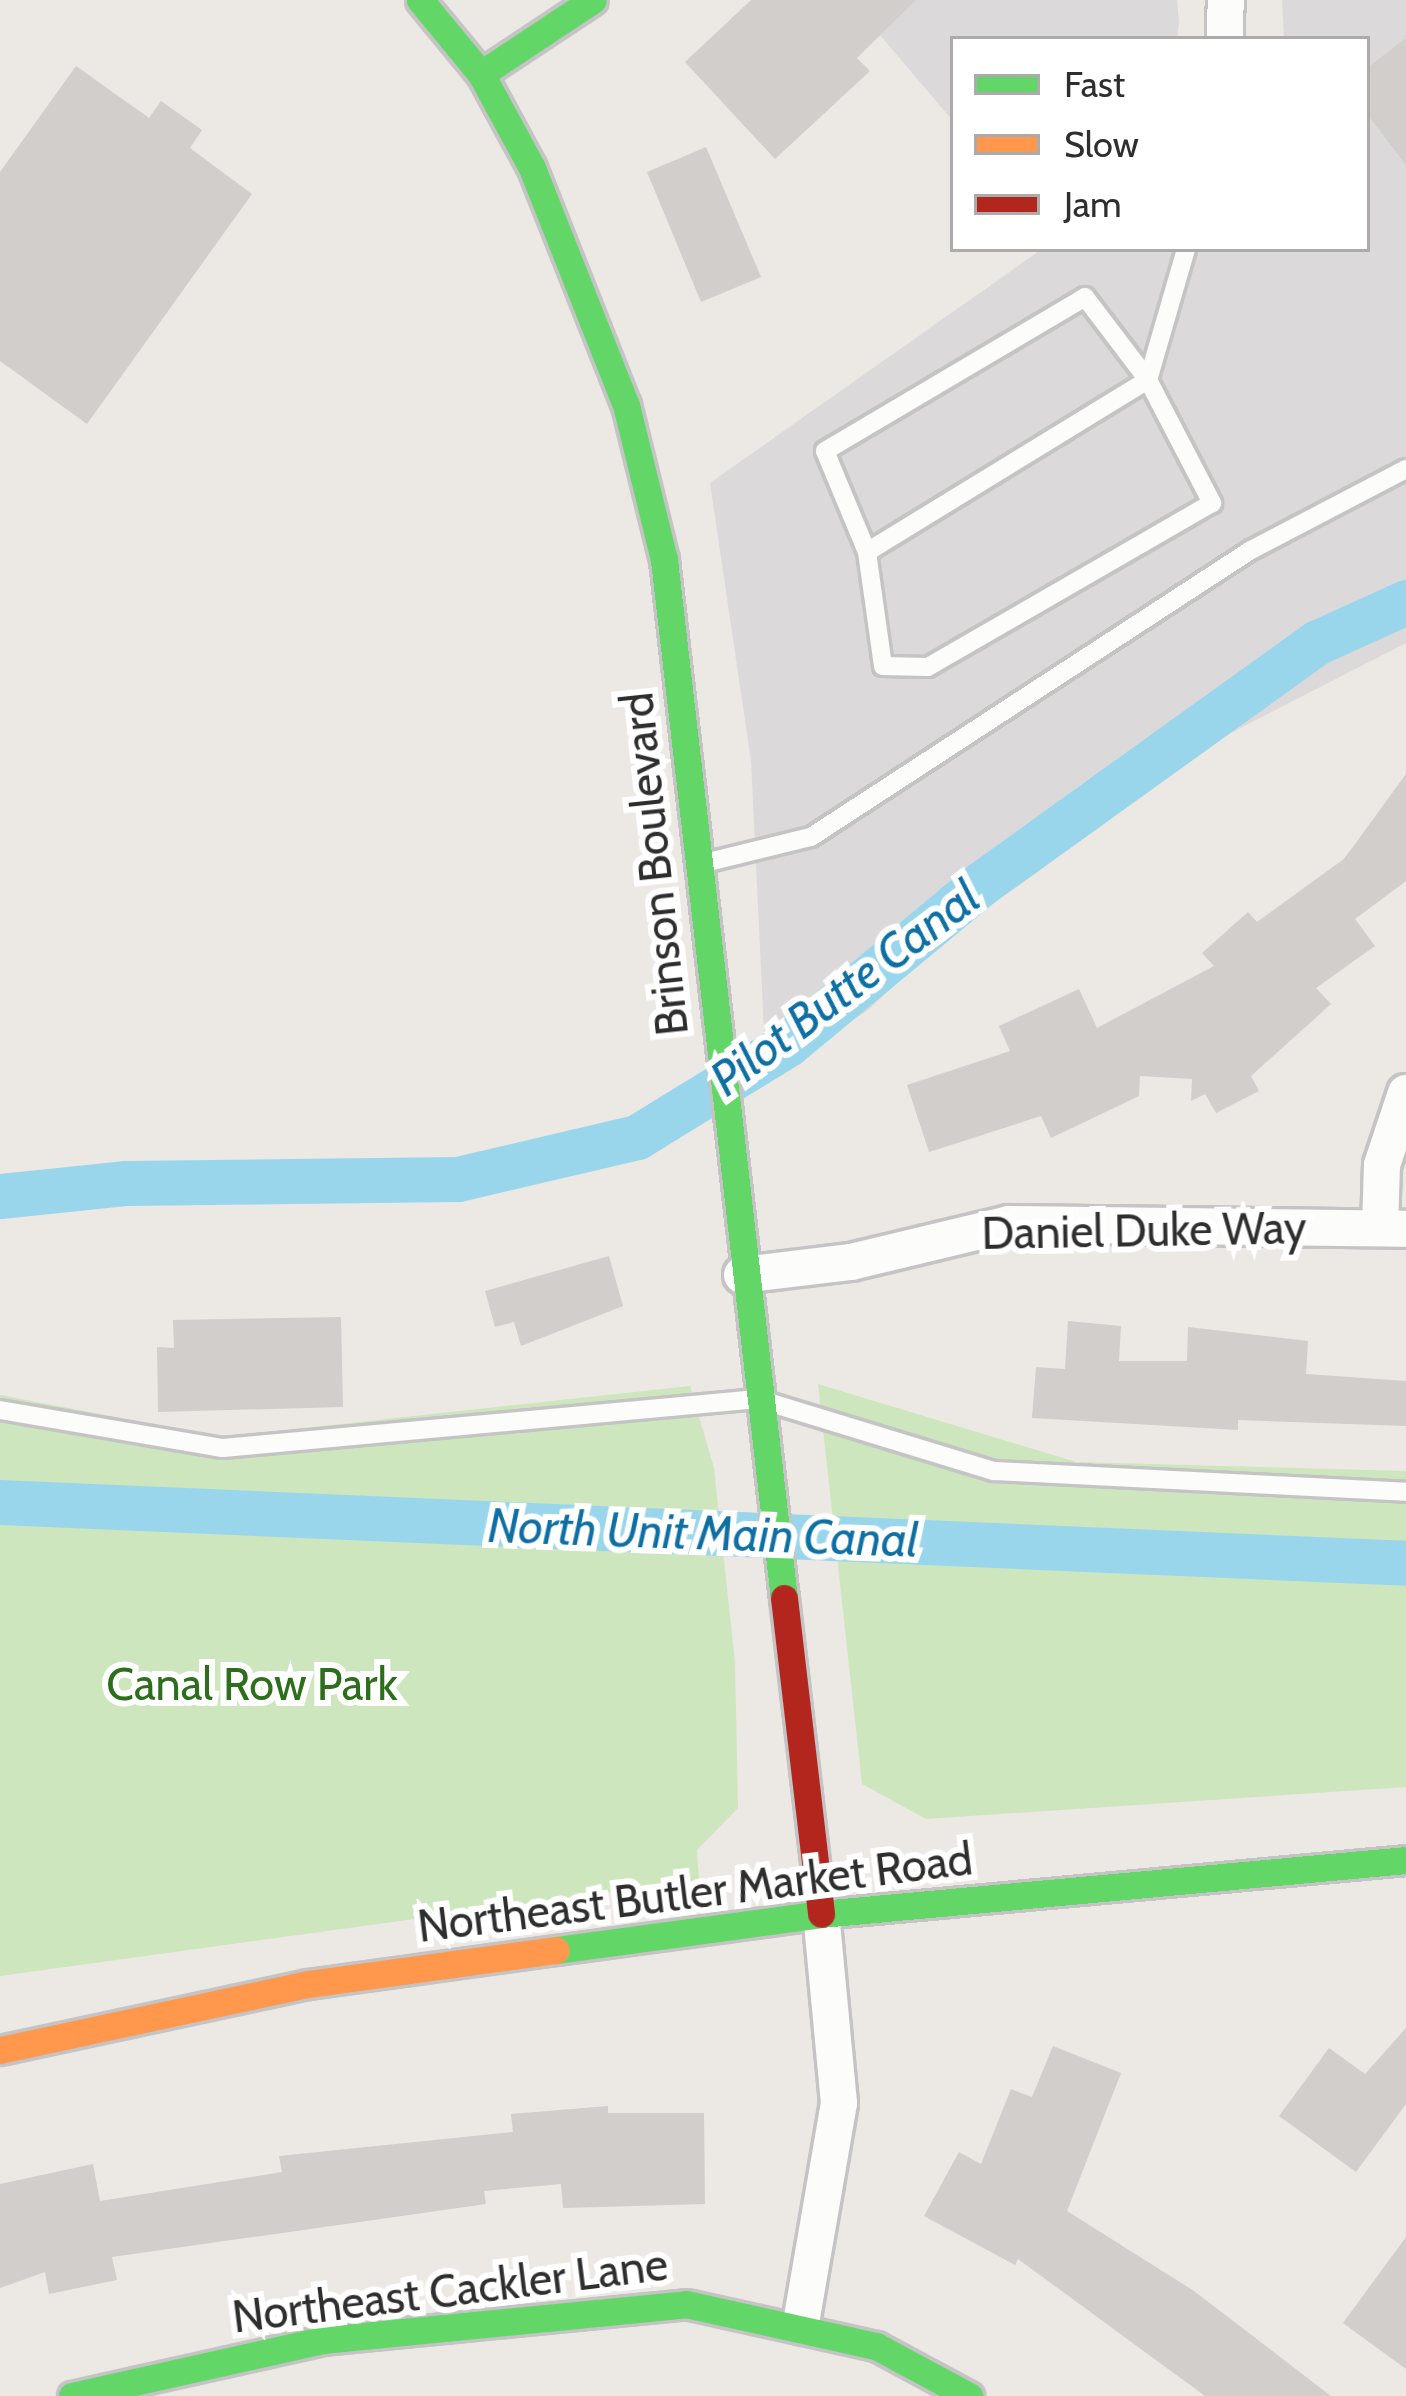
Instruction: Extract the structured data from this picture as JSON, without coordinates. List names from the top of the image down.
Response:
{
  "streets": {
    "street": [
      "Brinson Boulevard",
      "Daniel Duke Way",
      "Northeast Butler Market Road",
      "Northeast Cackler Lane"
    ]
  },
  "crossings": [
    ["Brinson Boulevard", "Daniel Duke Way"],
    ["Brinson Boulevard", "Northeast Butler Market Road"]
  ],
  "water": ["Pilot Butte Canal", "North Unit Main Canal"],
  "parks": ["Canal Row Park"],
  "legend": ["Fast", "Slow", "Jam"]
}
